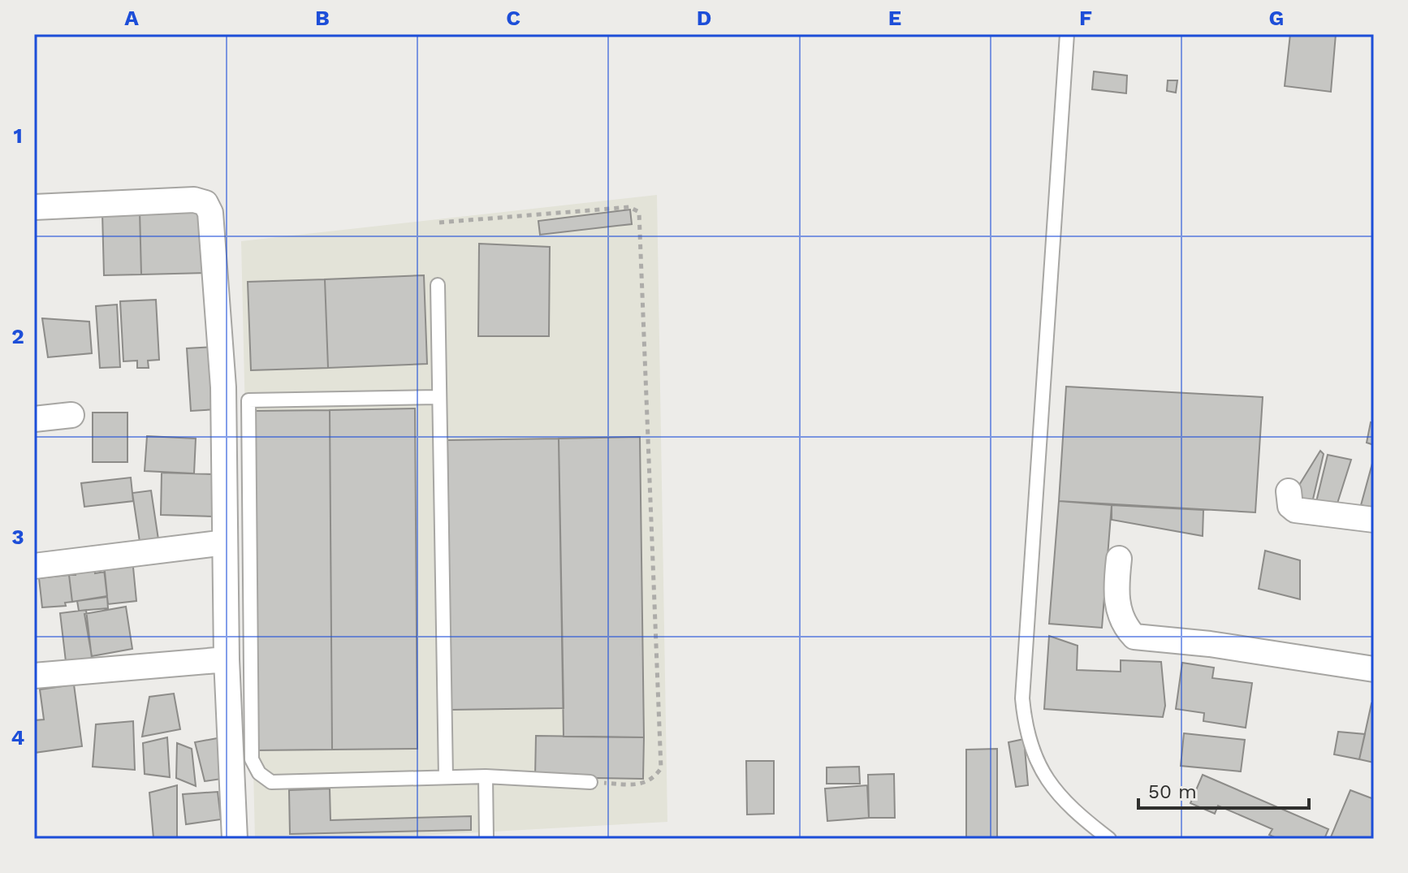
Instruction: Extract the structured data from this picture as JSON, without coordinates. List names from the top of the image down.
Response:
{
  "scale_bar": "50 m",
  "grid": {
    "columns": [
      "A",
      "B",
      "C",
      "D",
      "E",
      "F",
      "G"
    ],
    "rows": [
      "1",
      "2",
      "3",
      "4"
    ]
  }
}
